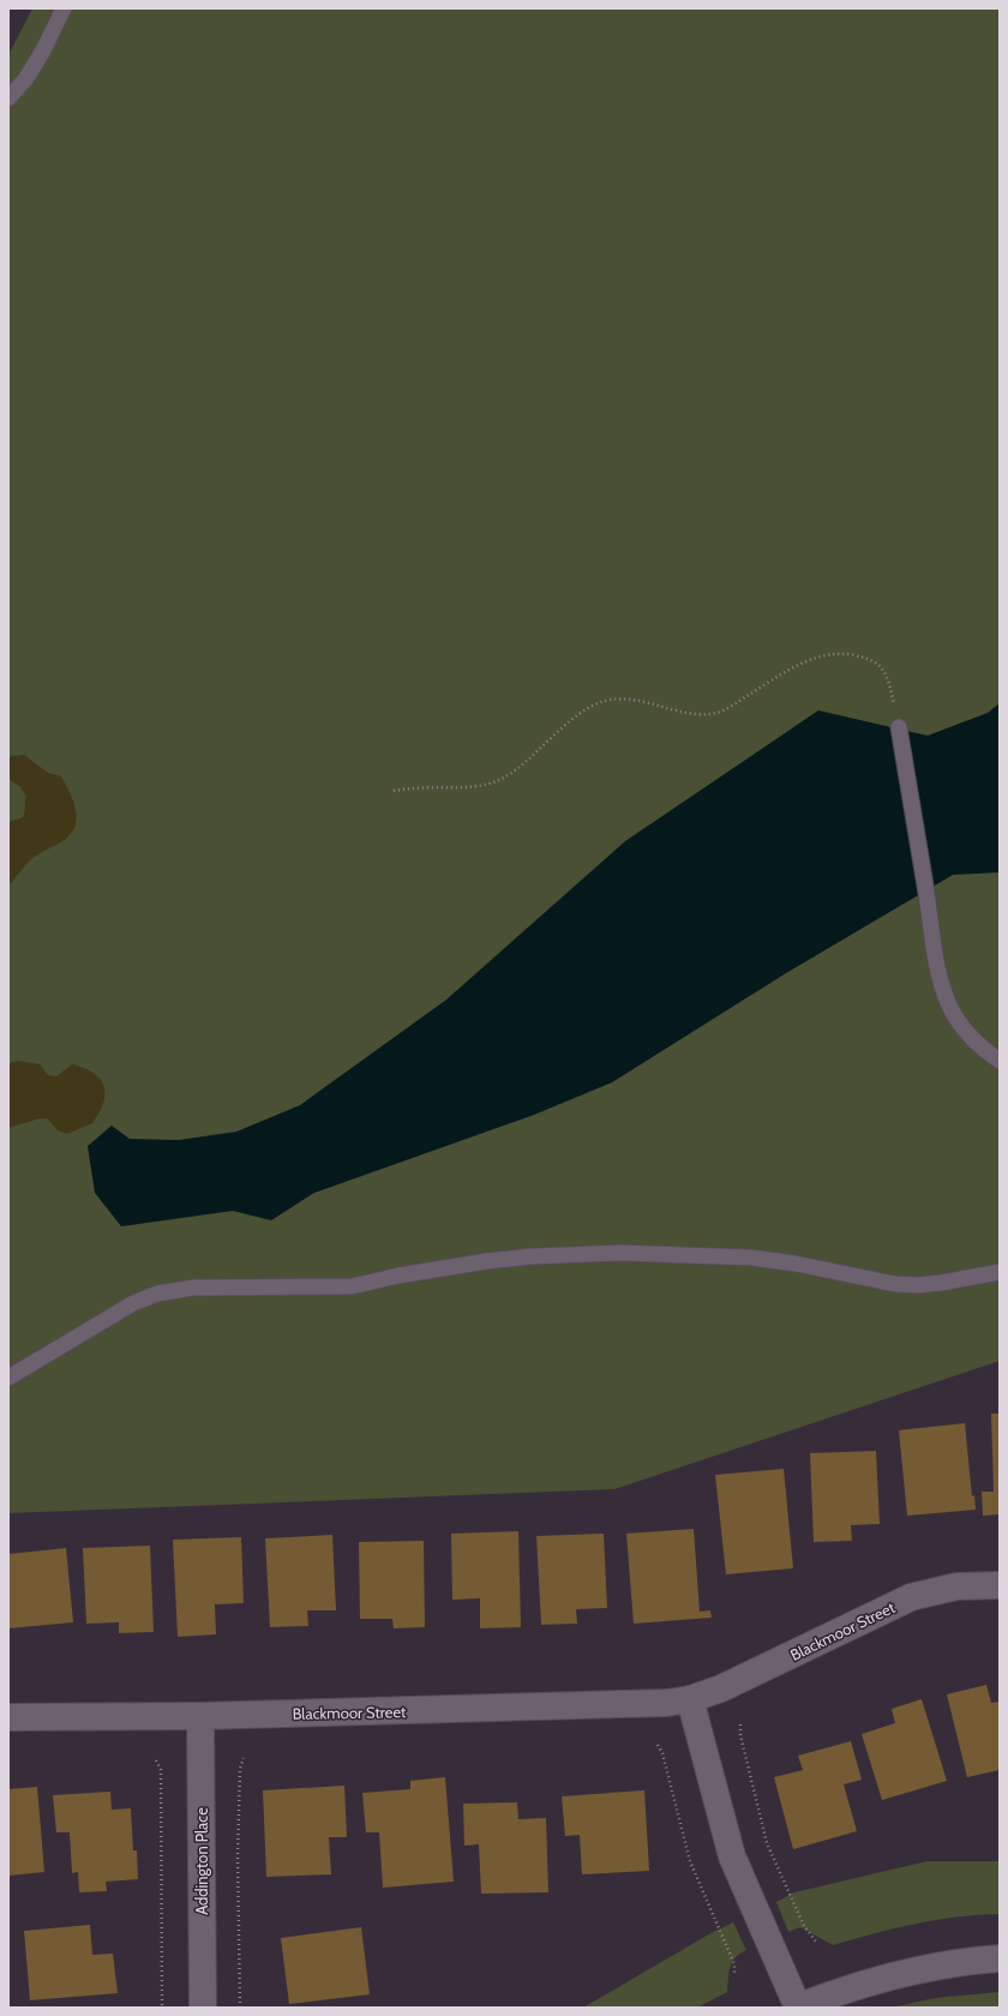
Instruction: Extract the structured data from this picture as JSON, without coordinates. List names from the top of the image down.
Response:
{
  "streets": {
    "street": ["Blackmoor Street", "Addington Place"]
  },
  "crossings": [
    ["Blackmoor Street", "Addington Place"]
  ]
}
